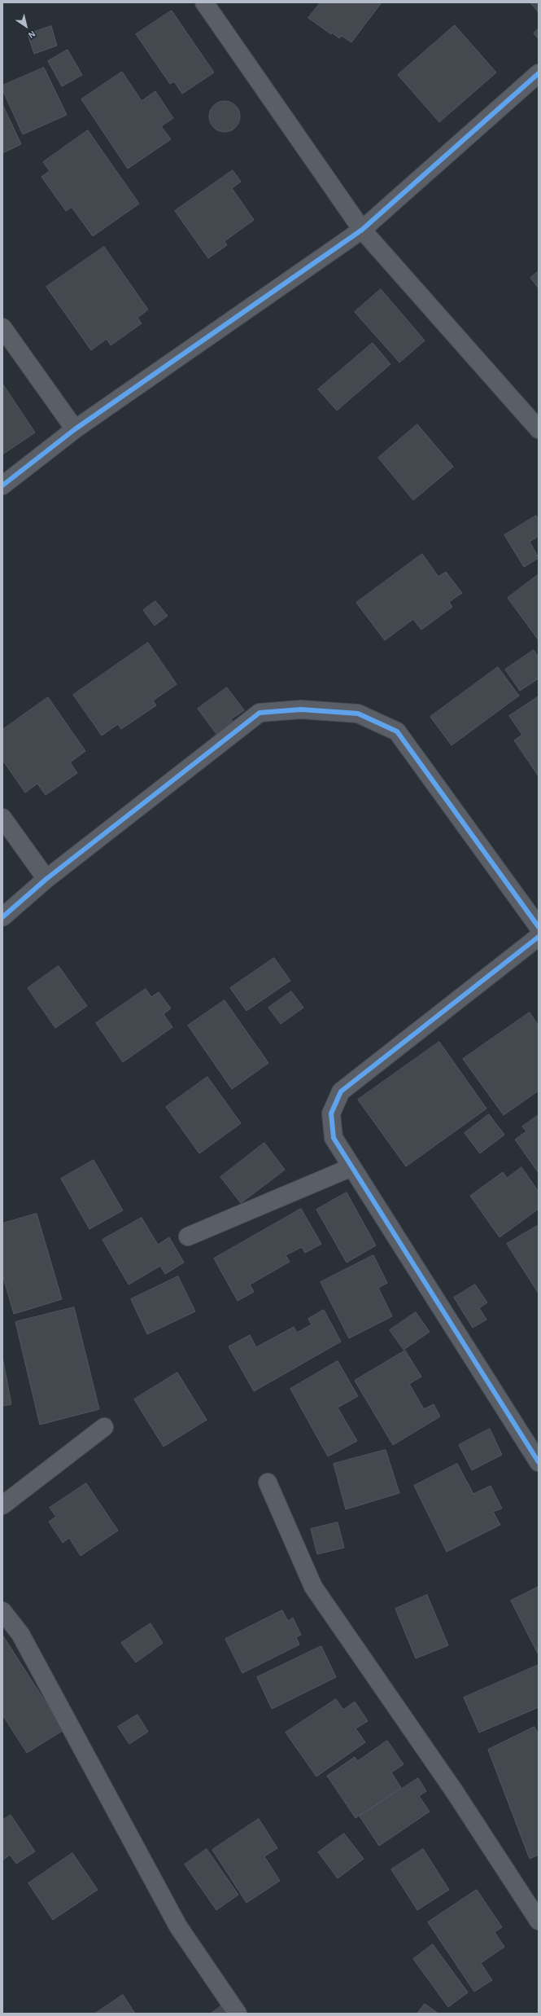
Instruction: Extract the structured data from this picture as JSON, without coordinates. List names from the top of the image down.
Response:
{
  "north": "bottom right"
}
